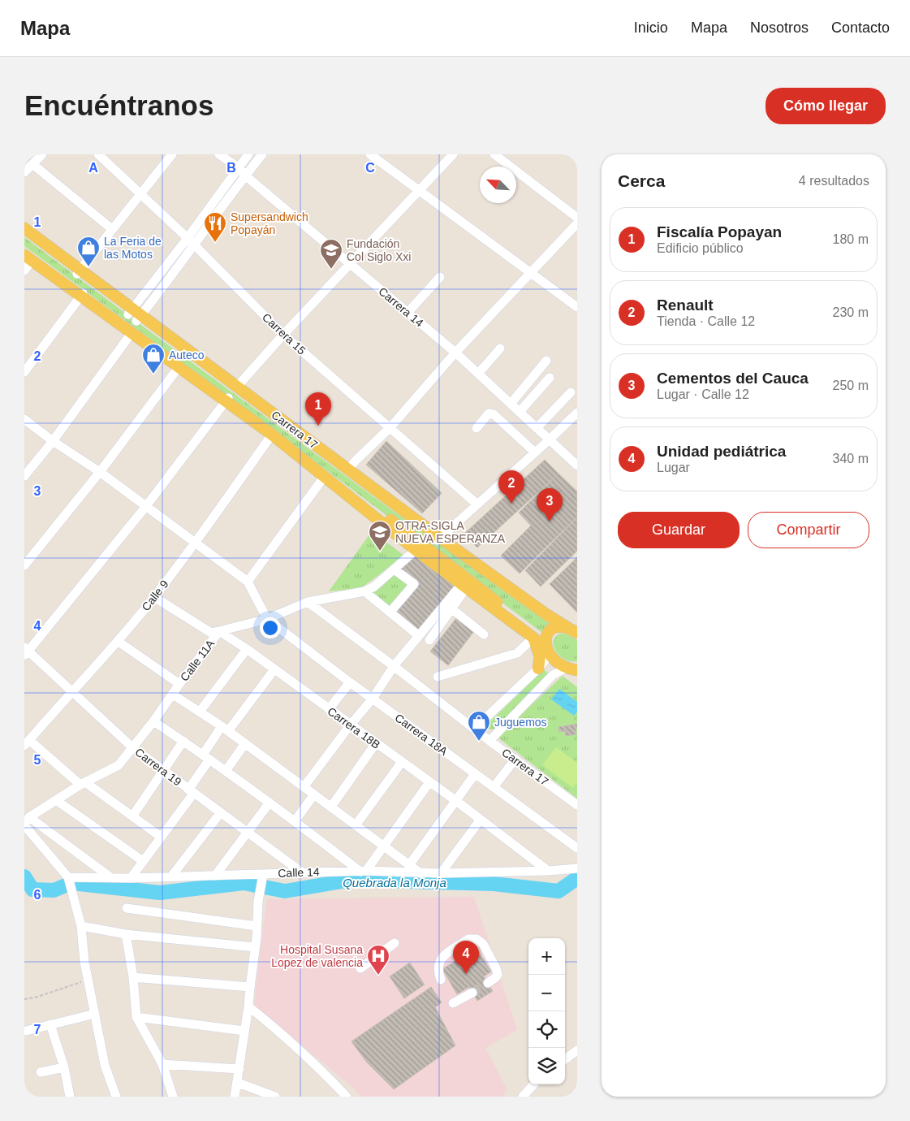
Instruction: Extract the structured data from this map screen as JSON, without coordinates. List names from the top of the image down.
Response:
{
  "streets": {
    "main road": ["Carrera 17"],
    "street": [
      "Carrera 14",
      "Carrera 15",
      "Calle 9",
      "Calle 11A",
      "Carrera 18B",
      "Carrera 18A",
      "Carrera 19",
      "Calle 14"
    ]
  },
  "crossings": [
    ["Carrera 17", "Calle 11A"],
    ["Calle 9", "Carrera 18B"],
    ["Calle 9", "Carrera 19"],
    ["Calle 11A", "Carrera 18B"],
    ["Calle 11A", "Carrera 18A"],
    ["Calle 11A", "Carrera 19"],
    ["Carrera 18B", "Calle 14"],
    ["Carrera 19", "Calle 14"]
  ],
  "water": ["Quebrada la Monja"],
  "places": {
    "restaurant": ["Supersandwich Popayán"],
    "shop": ["La Feria de las Motos", "Auteco", "Juguemos"],
    "school or university": ["Fundación Col Siglo Xxi", "OTRA-SIGLA NUEVA ESPERANZA"],
    "hospital": ["Hospital Susana Lopez de valencia"]
  },
  "north": "top left",
  "page": {
    "header": "Mapa",
    "nav": [
      "Inicio",
      "Mapa",
      "Nosotros",
      "Contacto"
    ],
    "buttons": [
      "Cómo llegar",
      ["Guardar", "Compartir"]
    ],
    "title": "Encuéntranos",
    "heading": ["Cerca", "4 resultados"],
    "list": [
      {
        "mark": "1",
        "name": "Fiscalía Popayan",
        "note": "Edificio público",
        "value": "180 m"
      },
      {
        "mark": "2",
        "name": "Renault",
        "note": "Tienda · Calle 12",
        "value": "230 m"
      },
      {
        "mark": "3",
        "name": "Cementos del Cauca",
        "note": "Lugar · Calle 12",
        "value": "250 m"
      },
      {
        "mark": "4",
        "name": "Unidad pediátrica",
        "note": "Lugar",
        "value": "340 m"
      }
    ],
    "pins": [
      "1",
      "2",
      "3",
      "4"
    ],
    "map_buttons": ["+", "−"]
  },
  "grid": {
    "columns": ["A", "B", "C"],
    "rows": [
      "1",
      "2",
      "3",
      "4",
      "5",
      "6",
      "7"
    ]
  }
}
